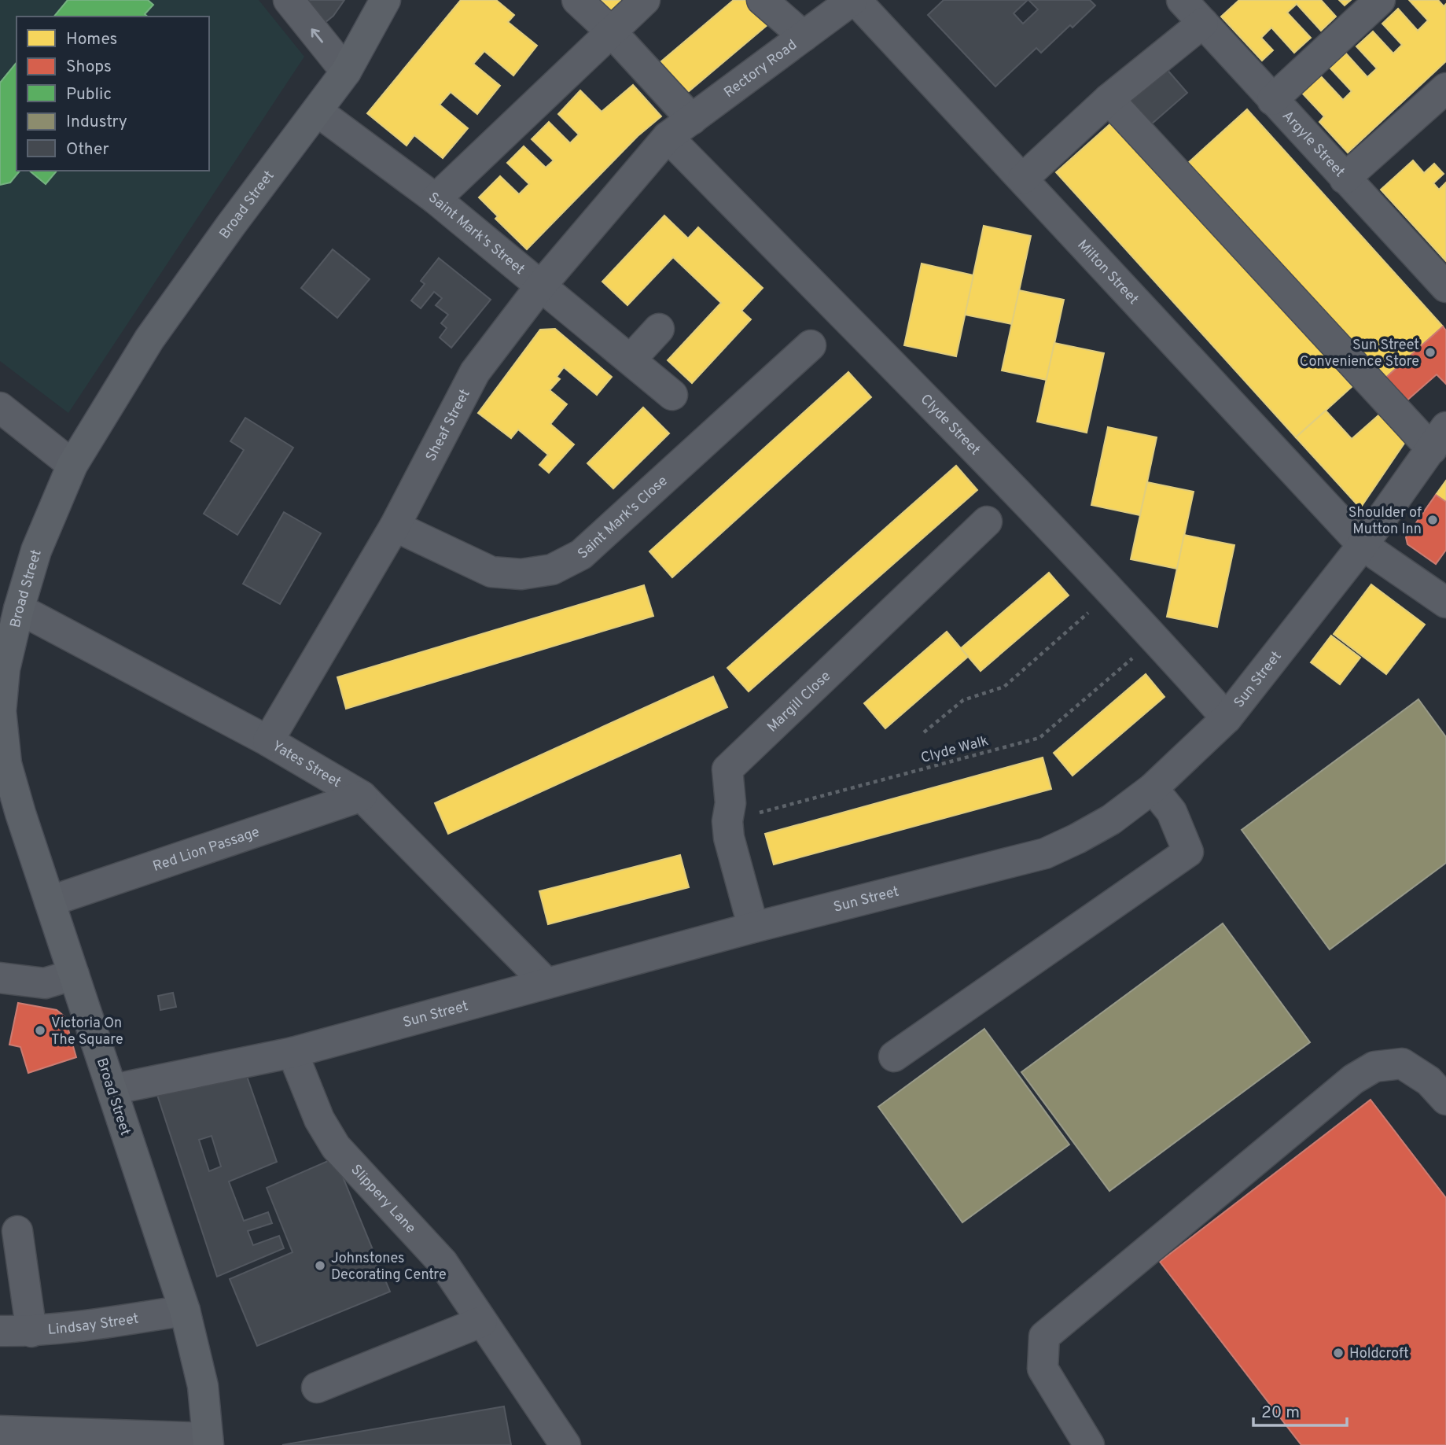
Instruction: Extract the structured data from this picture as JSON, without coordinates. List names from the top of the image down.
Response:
{
  "streets": {
    "main road": ["Broad Street"],
    "street": [
      "Rectory Road",
      "Argyle Street",
      "Saint Mark's Street",
      "Milton Street",
      "Sheaf Street",
      "Clyde Street",
      "Saint Mark's Close",
      "Sun Street",
      "Margill Close",
      "Yates Street",
      "Red Lion Passage",
      "Slippery Lane",
      "Lindsay Street"
    ],
    "path": ["Clyde Walk"]
  },
  "crossings": [
    ["Rectory Road", "Milton Street"],
    ["Rectory Road", "Sheaf Street"],
    ["Rectory Road", "Clyde Street"],
    ["Broad Street", "Saint Mark's Street"],
    ["Broad Street", "Sun Street"],
    ["Broad Street", "Yates Street"],
    ["Broad Street", "Red Lion Passage"],
    ["Broad Street", "Lindsay Street"],
    ["Saint Mark's Street", "Sheaf Street"],
    ["Milton Street", "Sun Street"],
    ["Sheaf Street", "Clyde Street"],
    ["Sheaf Street", "Saint Mark's Close"],
    ["Sheaf Street", "Yates Street"],
    ["Clyde Street", "Sun Street"],
    ["Clyde Street", "Clyde Walk"],
    ["Sun Street", "Margill Close"],
    ["Sun Street", "Yates Street"],
    ["Sun Street", "Slippery Lane"],
    ["Margill Close", "Clyde Walk"],
    ["Yates Street", "Red Lion Passage"]
  ],
  "places": [
    "Sun Street Convenience Store",
    "Shoulder of Mutton Inn",
    "Victoria On The Square",
    "Johnstones Decorating Centre",
    "Holdcroft"
  ],
  "legend": [
    "Homes",
    "Shops",
    "Public",
    "Industry",
    "Other"
  ],
  "scale_bar": "20 m"
}
